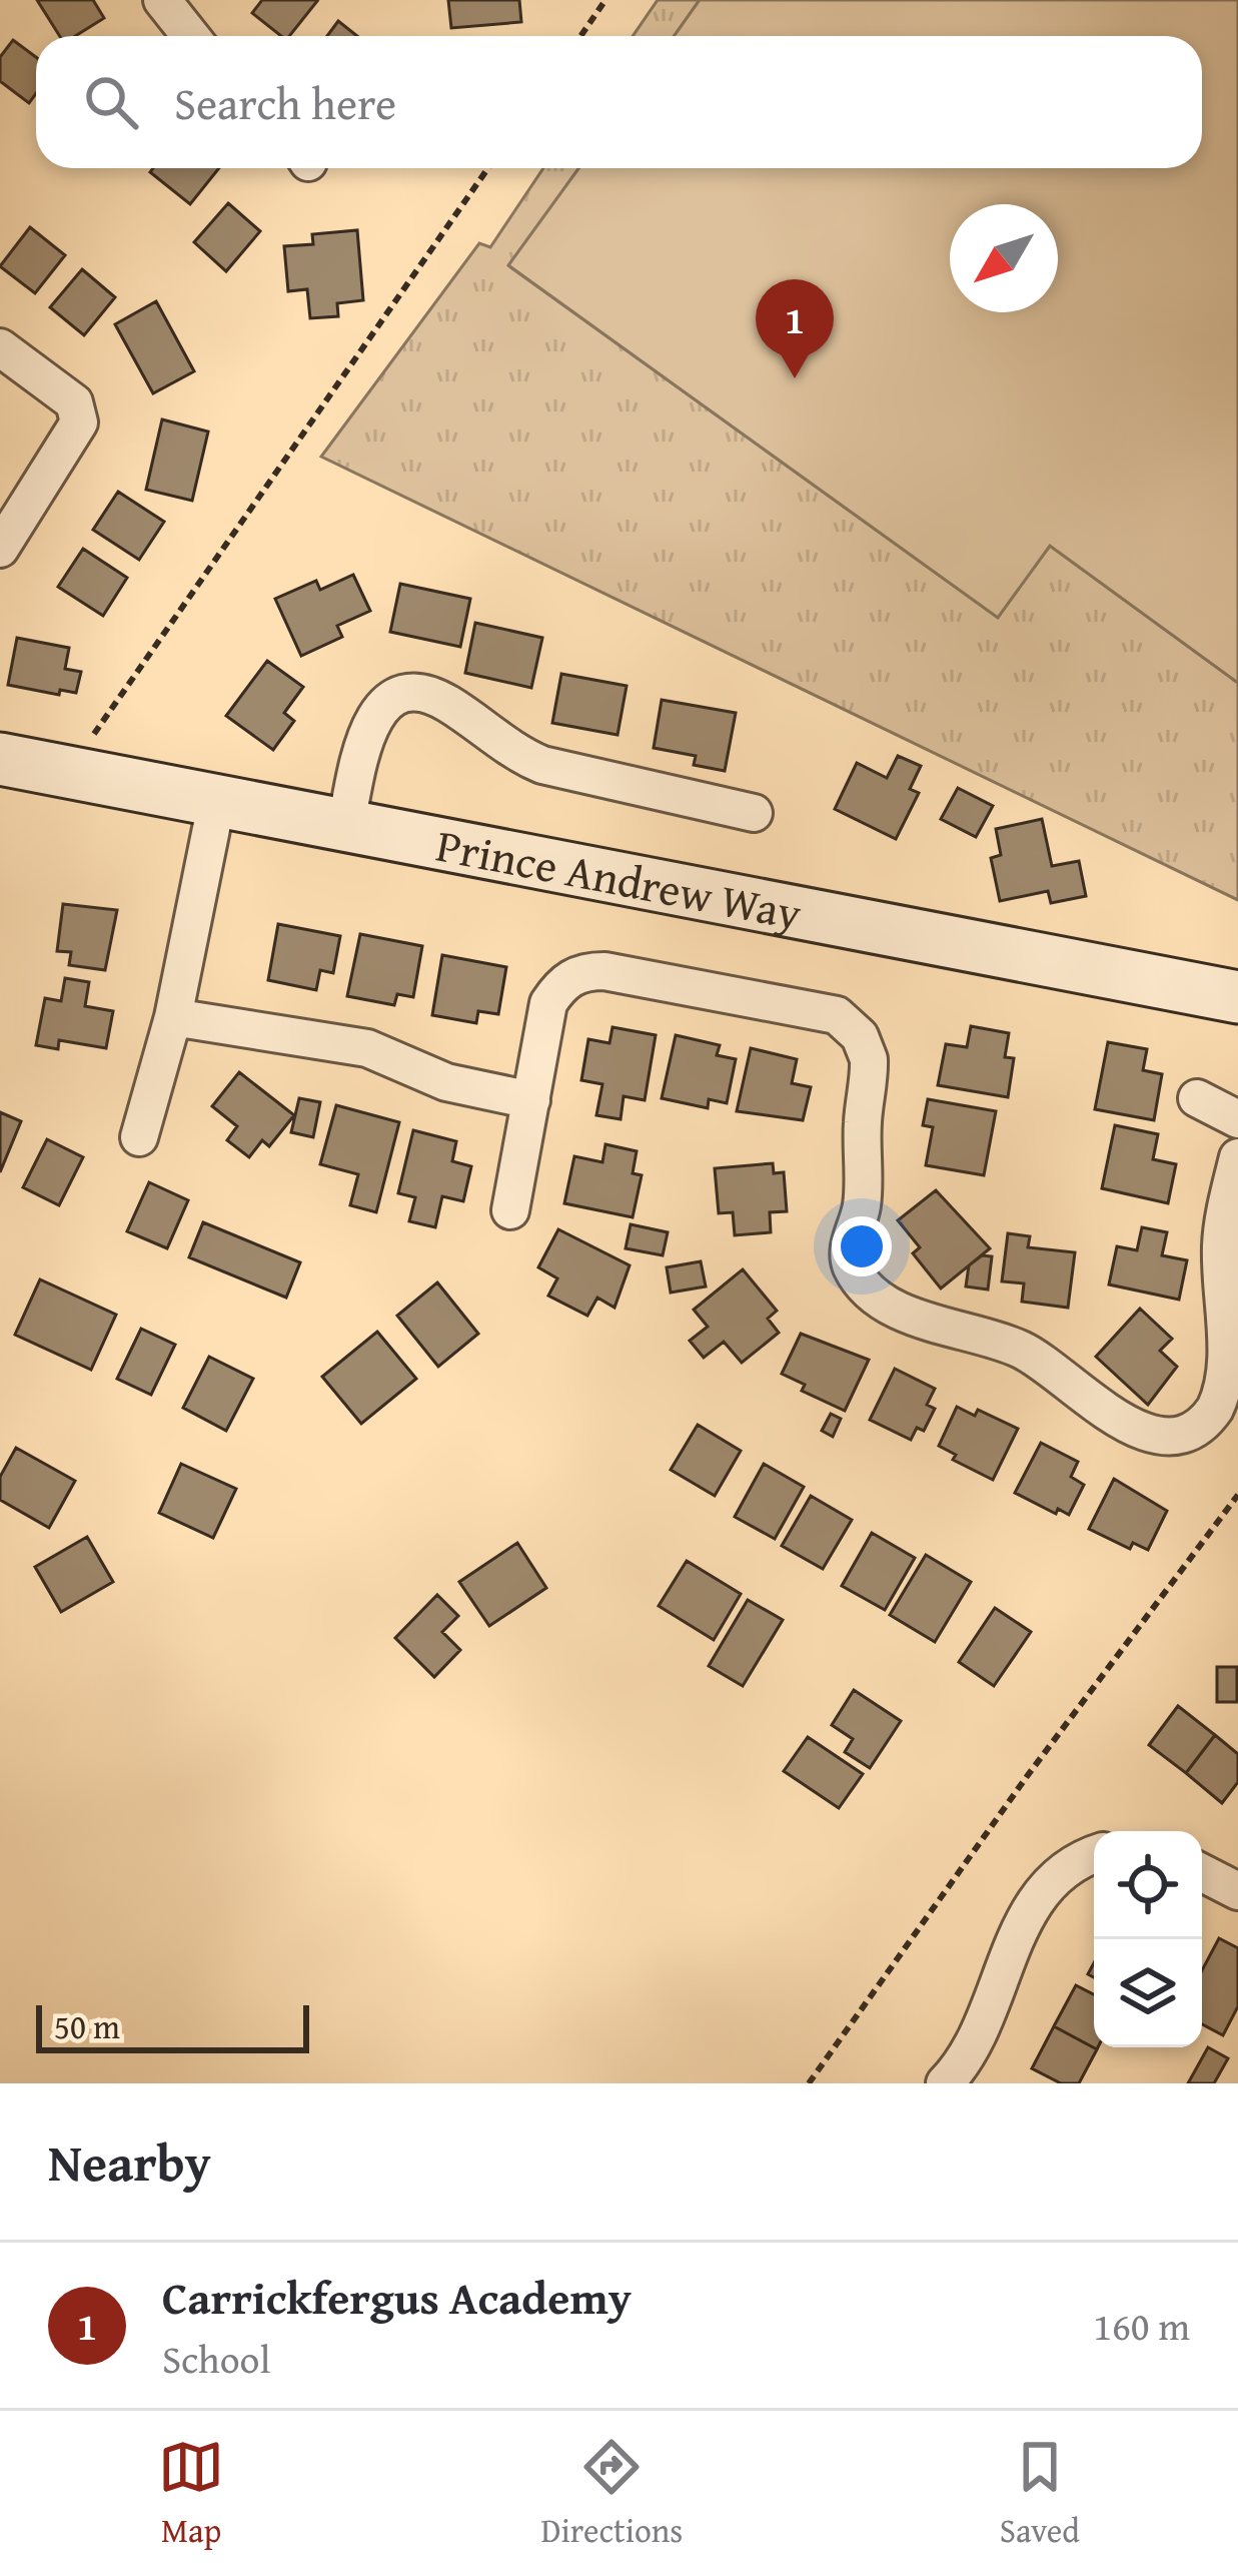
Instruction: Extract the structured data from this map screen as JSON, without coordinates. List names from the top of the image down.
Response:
{
  "streets": {
    "street": ["Prince Andrew Way"]
  },
  "scale_bar": "50 m",
  "north": "bottom left",
  "page": {
    "search": "Search here",
    "pins": "1",
    "scale": "50 m",
    "heading": "Nearby",
    "list": [
      {
        "mark": "1",
        "name": "Carrickfergus Academy",
        "note": "School",
        "value": "160 m"
      }
    ],
    "nav": ["Map", "Directions", "Saved"]
  }
}
